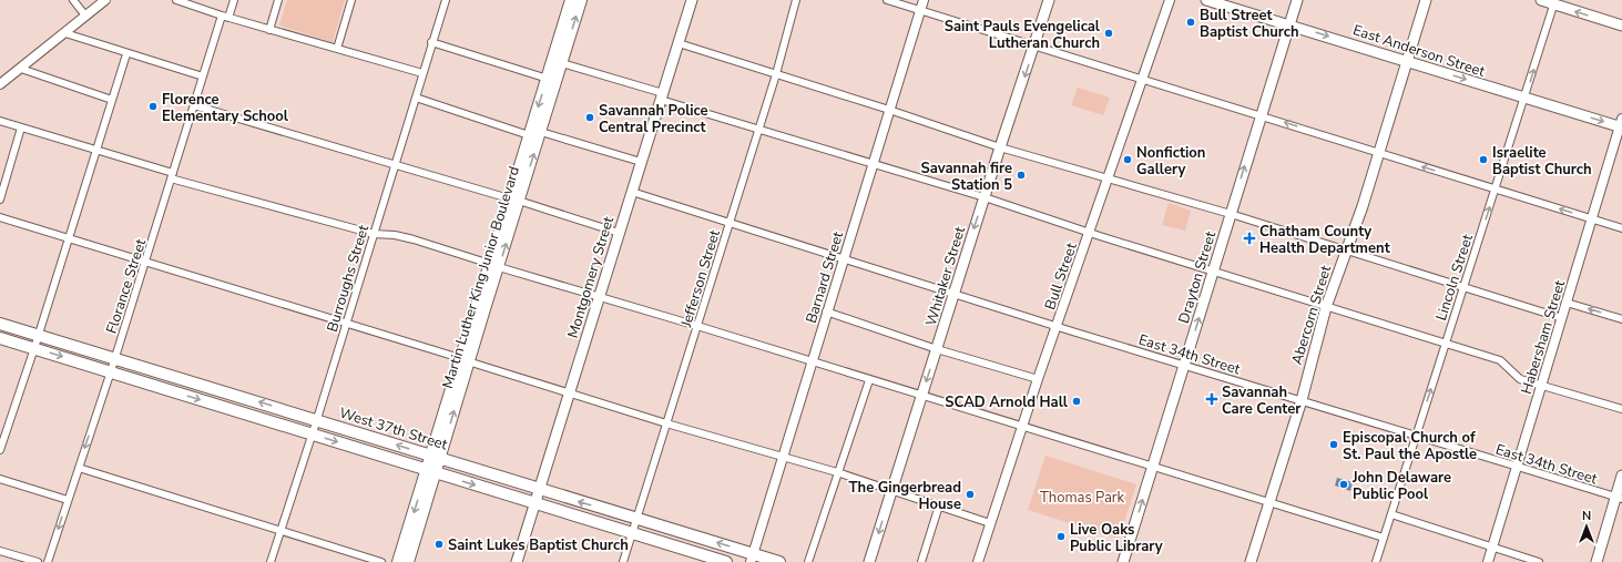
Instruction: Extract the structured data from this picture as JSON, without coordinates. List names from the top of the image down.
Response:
{
  "streets": {
    "main road": [
      "East Anderson Street",
      "Whitaker Street",
      "Martin Luther King Junior Boulevard",
      "Montgomery Street",
      "Drayton Street",
      "Abercorn Street",
      "West 37th Street"
    ],
    "street": [
      "Bull Street",
      "Barnard Street",
      "Lincoln Street",
      "Burroughs Street",
      "Jefferson Street",
      "Florance Street",
      "Habersham Street",
      "East 34th Street"
    ]
  },
  "crossings": [
    ["East Anderson Street", "Drayton Street"],
    ["East Anderson Street", "Lincoln Street"],
    ["East Anderson Street", "Abercorn Street"],
    ["East Anderson Street", "Habersham Street"],
    ["Whitaker Street", "East 34th Street"],
    ["Bull Street", "East 34th Street"],
    ["Martin Luther King Junior Boulevard", "West 37th Street"],
    ["Montgomery Street", "East 34th Street"],
    ["Montgomery Street", "West 37th Street"],
    ["Barnard Street", "East 34th Street"],
    ["Barnard Street", "West 37th Street"],
    ["Drayton Street", "East 34th Street"],
    ["Lincoln Street", "East 34th Street"],
    ["Burroughs Street", "West 37th Street"],
    ["Jefferson Street", "East 34th Street"],
    ["Jefferson Street", "West 37th Street"],
    ["Florance Street", "West 37th Street"],
    ["Abercorn Street", "East 34th Street"],
    ["Habersham Street", "East 34th Street"]
  ],
  "one_way": [
    "East Anderson Street",
    "Whitaker Street",
    "Drayton Street",
    "Lincoln Street"
  ],
  "parks": ["Thomas Park"],
  "places": {
    "other": [
      "Bull Street Baptist Church",
      "Saint Pauls Evengelical Lutheran Church",
      "Florence Elementary School",
      "Savannah Police Central Precinct",
      "Nonfiction Gallery",
      "Israelite Baptist Church",
      "Savannah fire Station 5",
      "SCAD Arnold Hall",
      "Episcopal Church of St. Paul the Apostle",
      "John Delaware Public Pool",
      "The Gingerbread House",
      "Live Oaks Public Library",
      "Saint Lukes Baptist Church"
    ],
    "health": ["Chatham County Health Department", "Savannah Care Center"]
  },
  "north": "top"
}
